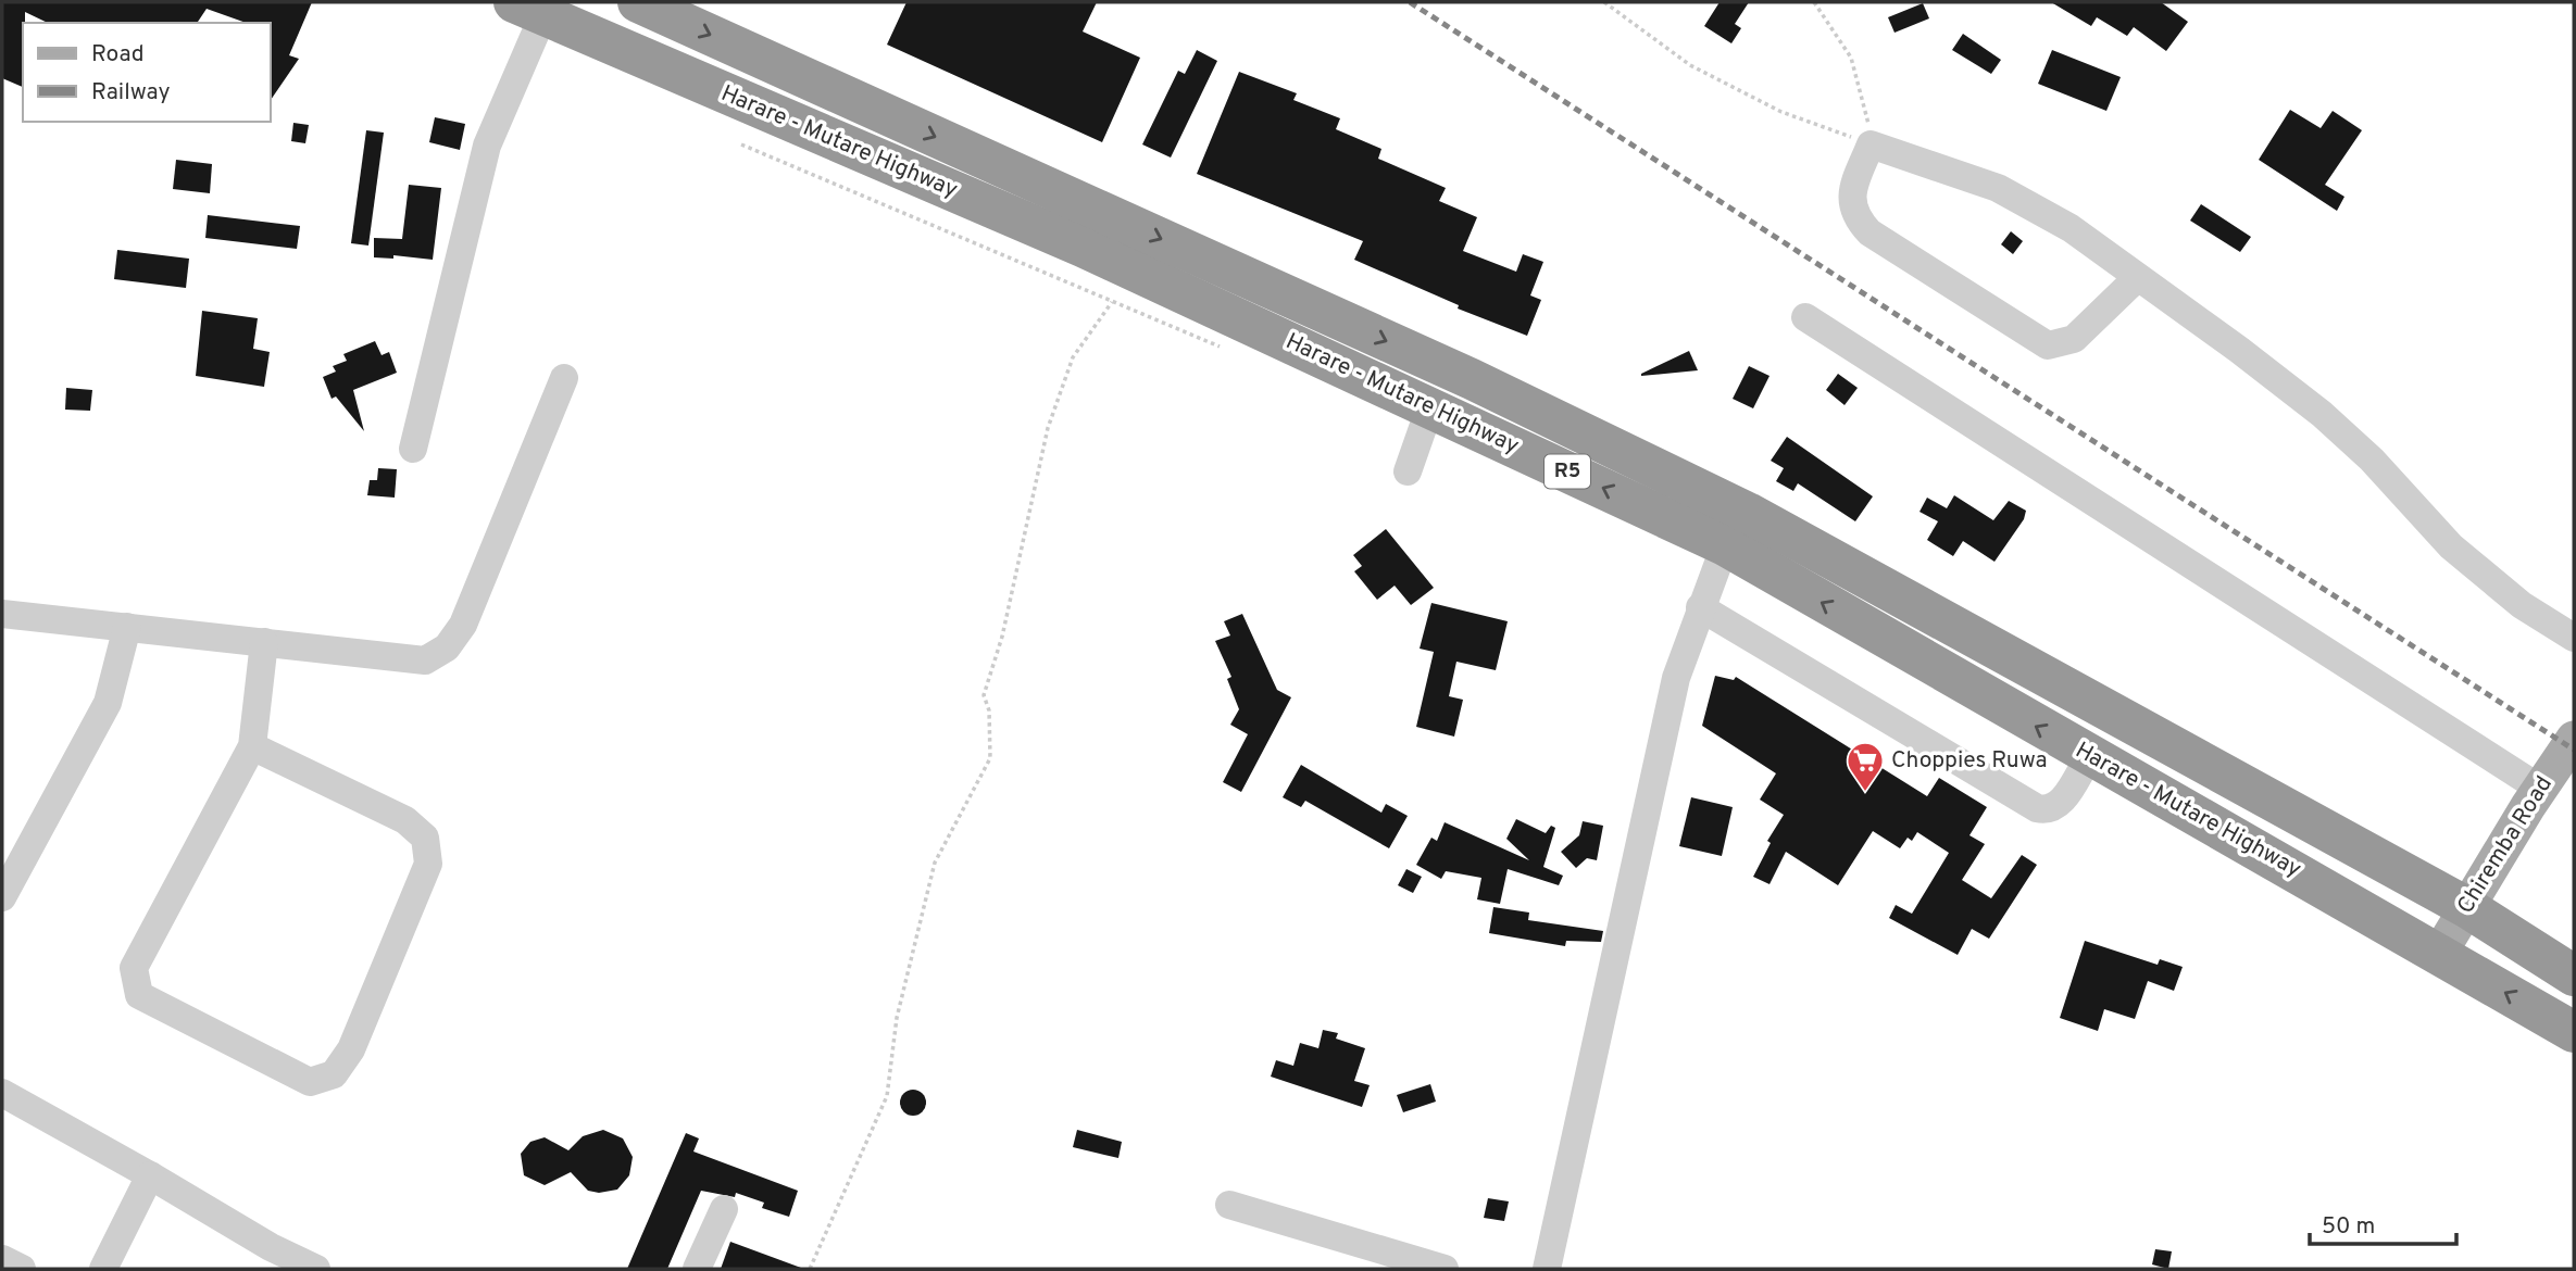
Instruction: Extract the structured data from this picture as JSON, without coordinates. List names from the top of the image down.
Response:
{
  "streets": {
    "highway": ["Harare - Mutare Highway", "R5"],
    "main road": ["Chiremba Road"]
  },
  "crossings": [
    ["Harare - Mutare Highway", "Chiremba Road"]
  ],
  "places": {
    "supermarket": ["Choppies Ruwa"]
  },
  "legend": ["Road", "Railway"],
  "scale_bar": "50 m"
}
